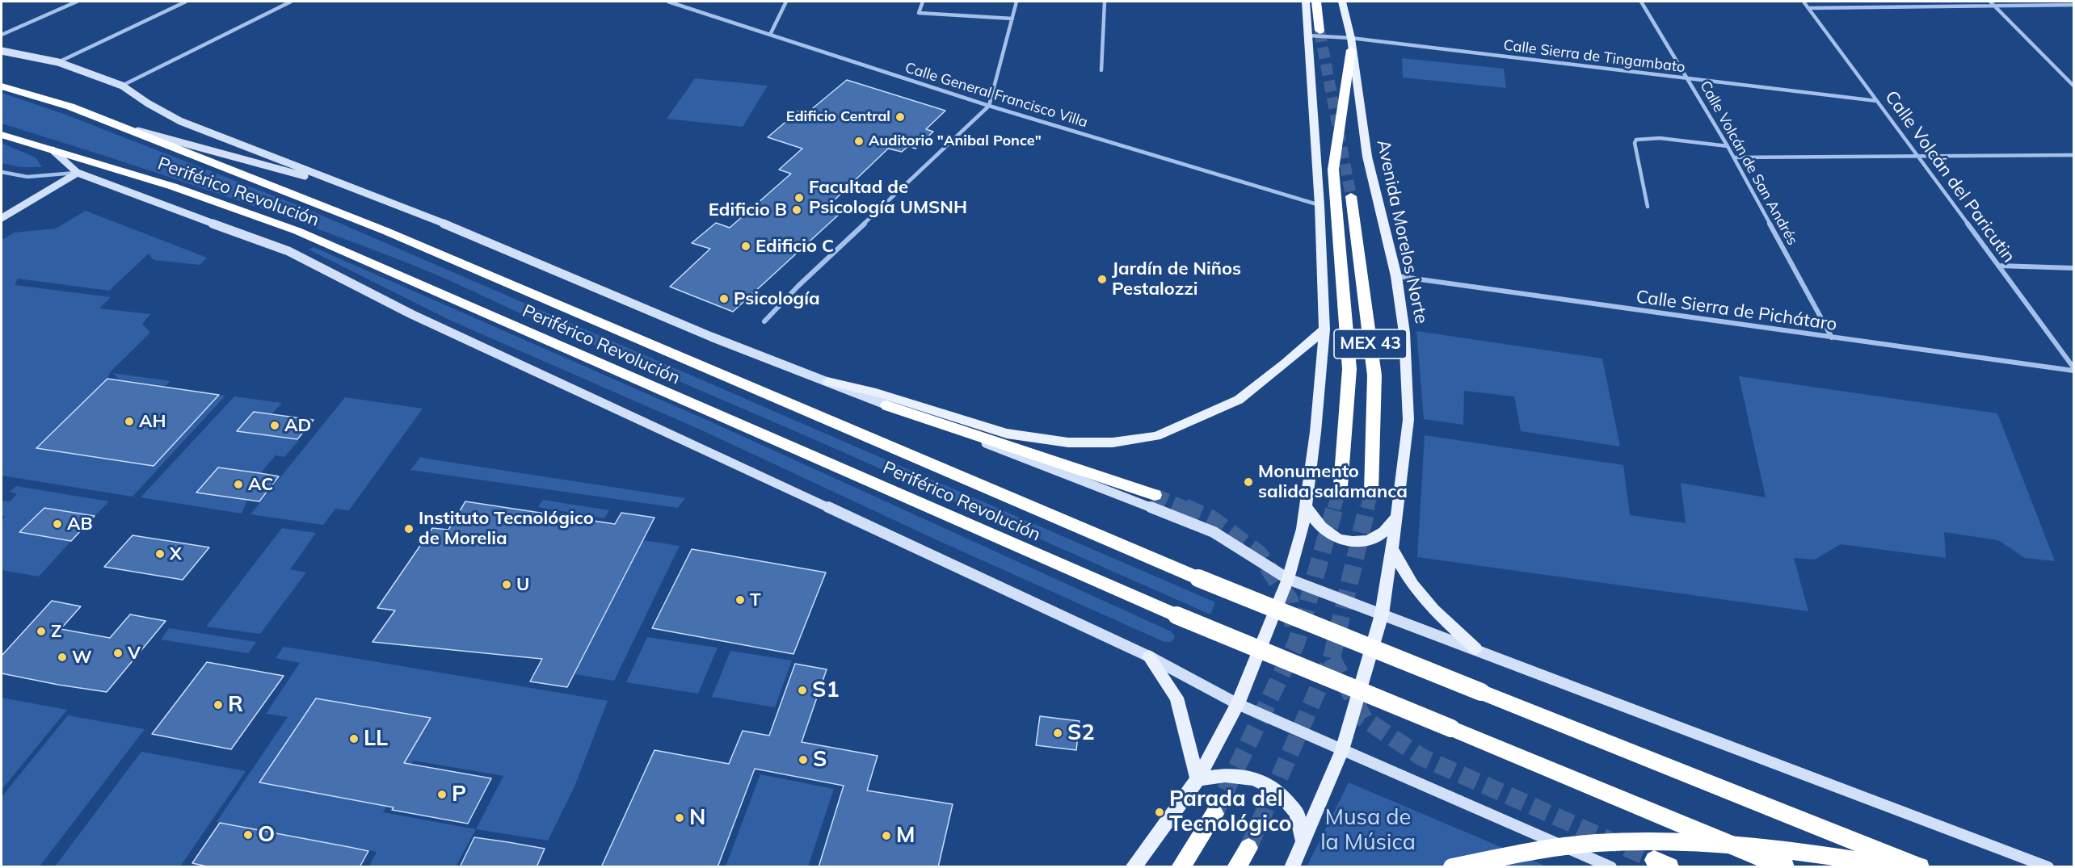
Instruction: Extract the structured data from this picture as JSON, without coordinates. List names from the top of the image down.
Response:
{
  "streets": {
    "highway": ["Periférico Revolución", "MEX 43"],
    "main road": ["Avenida Morelos Norte"],
    "street": [
      "Calle Sierra de Tingambato",
      "Calle General Francisco Villa",
      "Calle Volcán de San Andrés",
      "Calle Volcán del Paricutin",
      "Calle Sierra de Pichátaro"
    ]
  },
  "crossings": [
    ["Calle Sierra de Tingambato", "Calle Volcán de San Andrés"],
    ["Calle Sierra de Tingambato", "Calle Volcán del Paricutin"],
    ["Calle Sierra de Tingambato", "Avenida Morelos Norte"],
    ["Calle Volcán de San Andrés", "Calle Sierra de Pichátaro"],
    ["Calle Volcán del Paricutin", "Calle Sierra de Pichátaro"],
    ["Avenida Morelos Norte", "Calle Sierra de Pichátaro"],
    ["Avenida Morelos Norte", "MEX 43"]
  ],
  "parks": ["Musa de la Música"],
  "places": [
    "Edificio Central",
    "Auditorio \"Anibal Ponce\"",
    "Facultad de Psicología UMSNH",
    "Edificio B",
    "Edificio C",
    "Jardín de Niños Pestalozzi",
    "Psicología",
    "AH",
    "AD",
    "Monumento salida salamanca",
    "AC",
    "AB",
    "Instituto Tecnológico de Morelia",
    "X",
    "U",
    "T",
    "Z",
    "V",
    "W",
    "S1",
    "R",
    "S2",
    "LL",
    "S",
    "P",
    "Parada del Tecnológico",
    "N",
    "O",
    "M"
  ]
}
